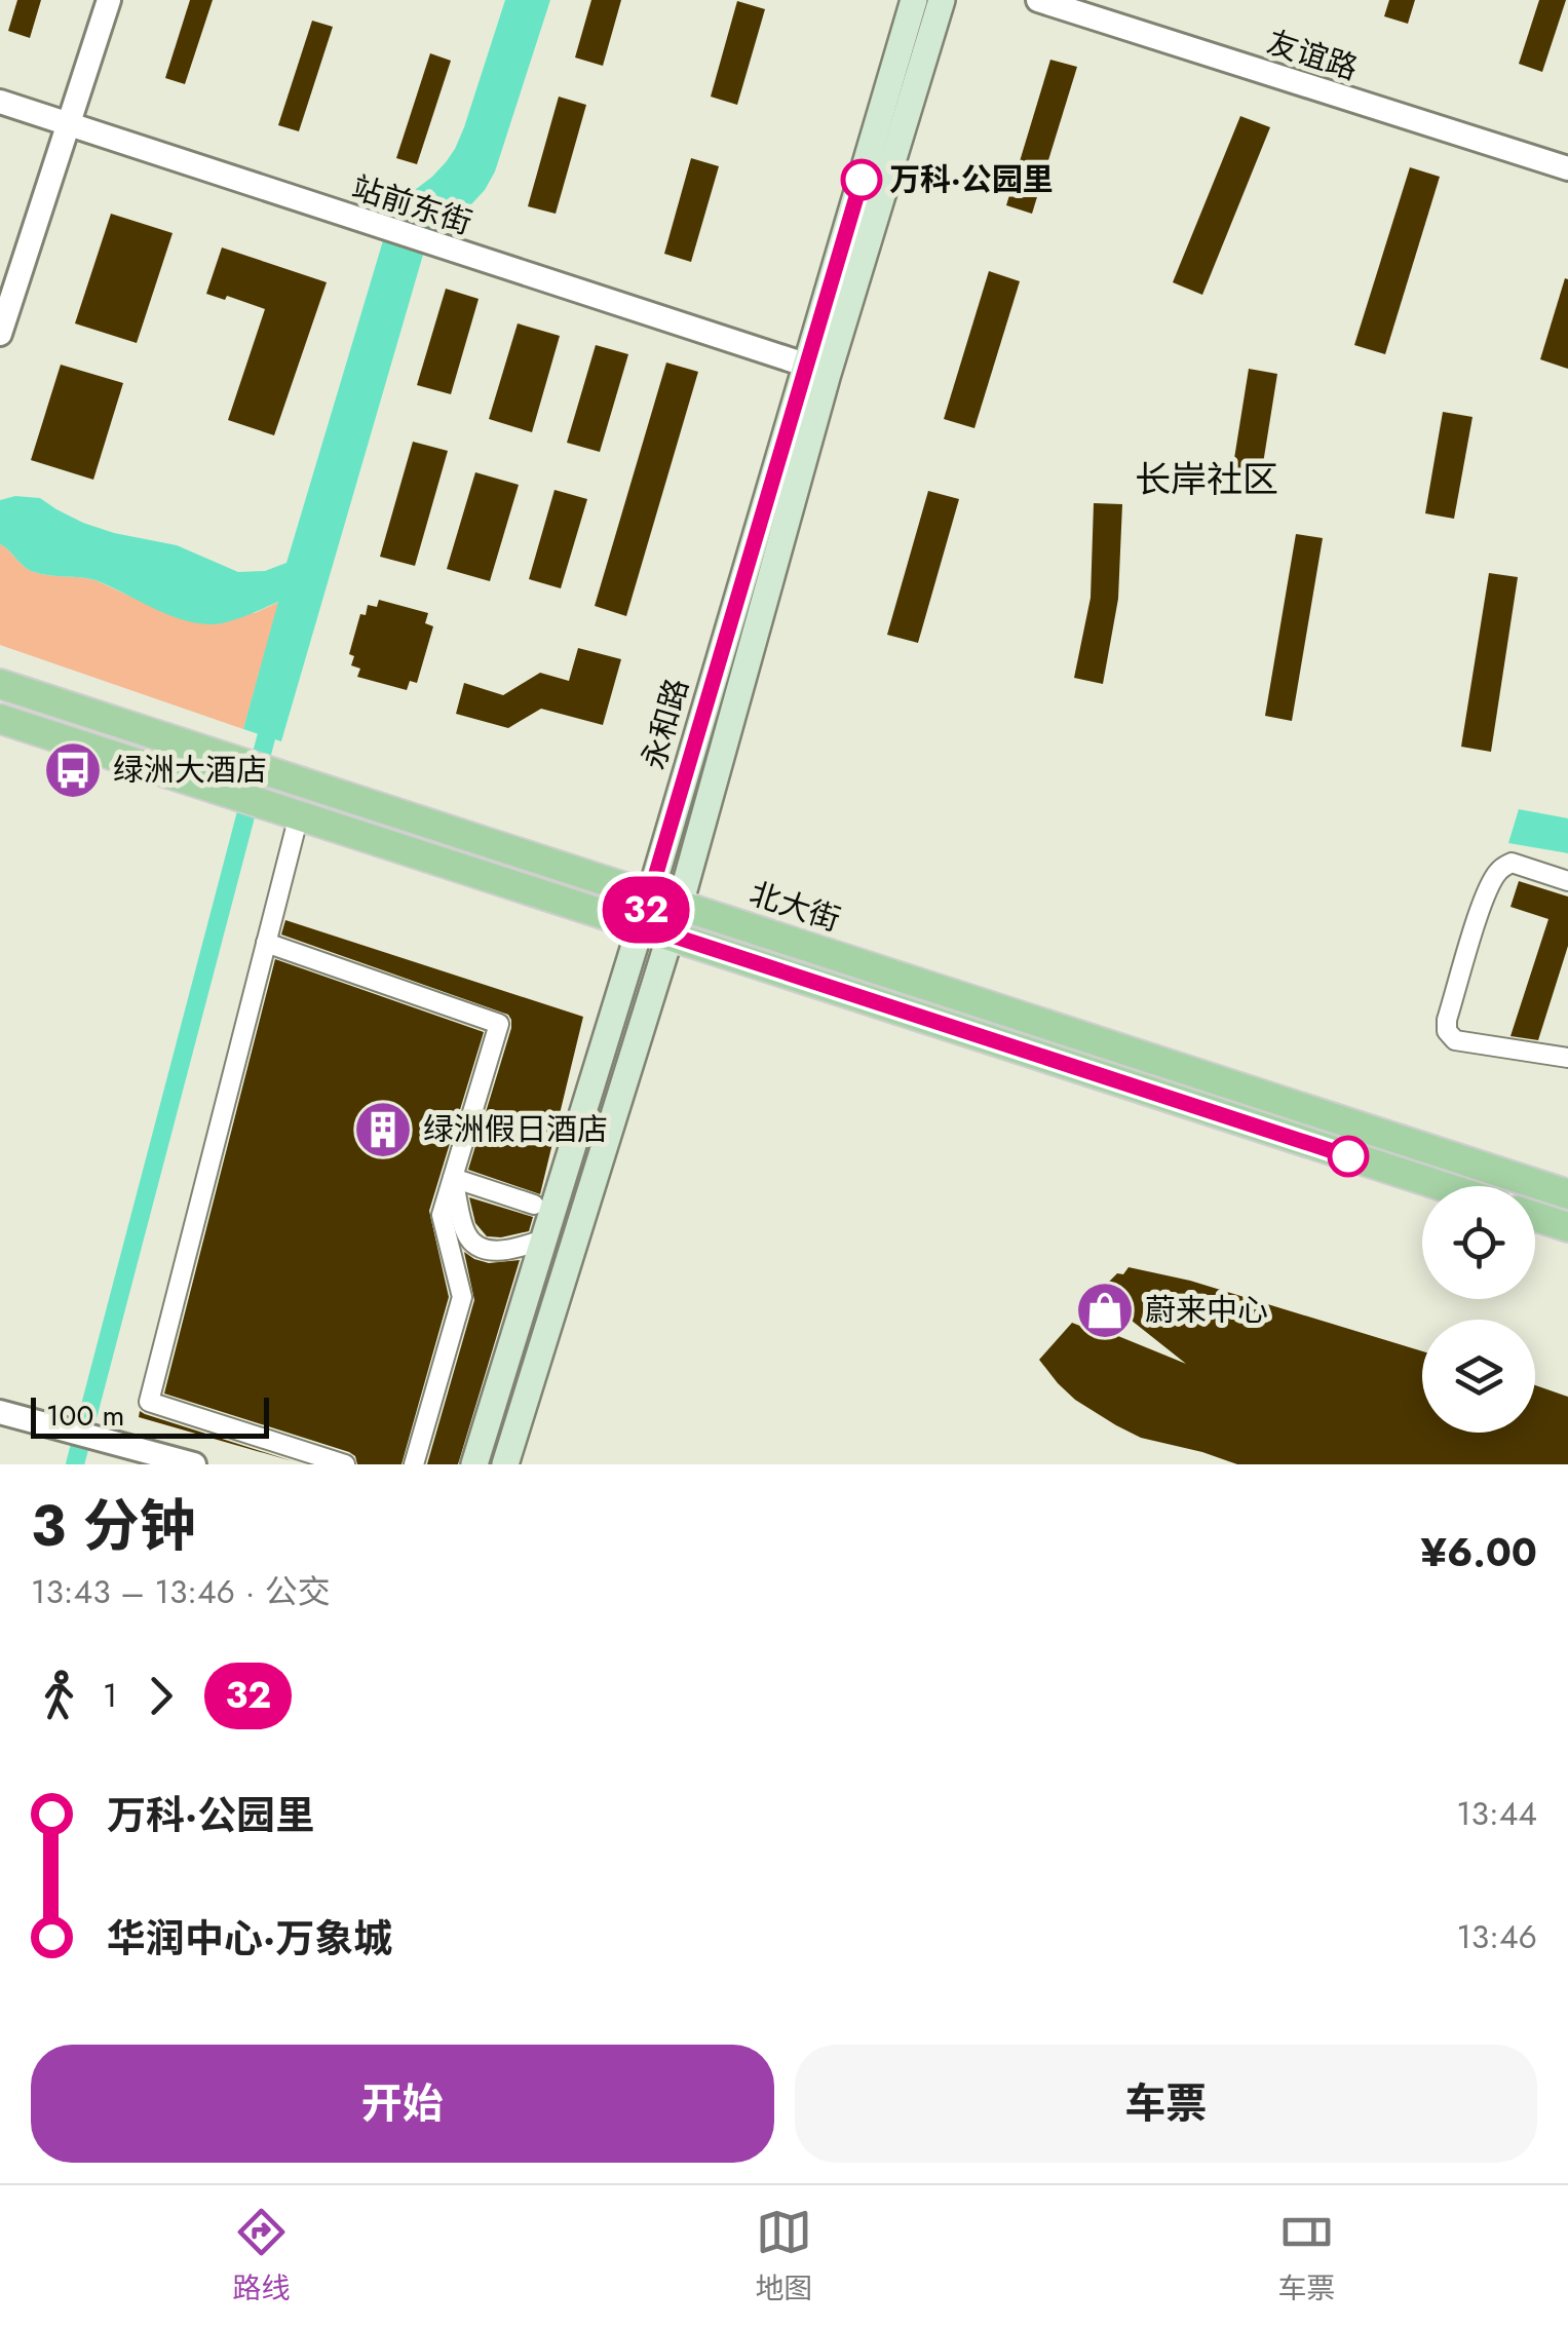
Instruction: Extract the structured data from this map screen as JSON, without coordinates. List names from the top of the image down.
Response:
{
  "streets": {
    "main road": ["永和路", "北大街"],
    "street": ["友谊路", "站前东街"]
  },
  "crossings": [
    ["站前东街", "永和路"],
    ["永和路", "北大街"]
  ],
  "districts": ["长岸社区"],
  "places": {
    "other": ["万科·公园里"],
    "bus stop": ["绿洲大酒店"],
    "building": ["绿洲假日酒店"],
    "shop": ["蔚来中心"]
  },
  "lines": ["bus line 32"],
  "scale_bar": "100 m",
  "page": {
    "on_map": "32",
    "scale": "100 m",
    "heading": ["3 分钟", "13:43 – 13:46 · 公交", "¥6.00"],
    "legs": ["1", "32"],
    "list": [
      {
        "name": "万科·公园里",
        "value": "13:44"
      },
      {
        "name": "华润中心·万象城",
        "value": "13:46"
      }
    ],
    "buttons": ["开始", "车票"],
    "tabs": ["路线", "地图", "车票"]
  }
}
